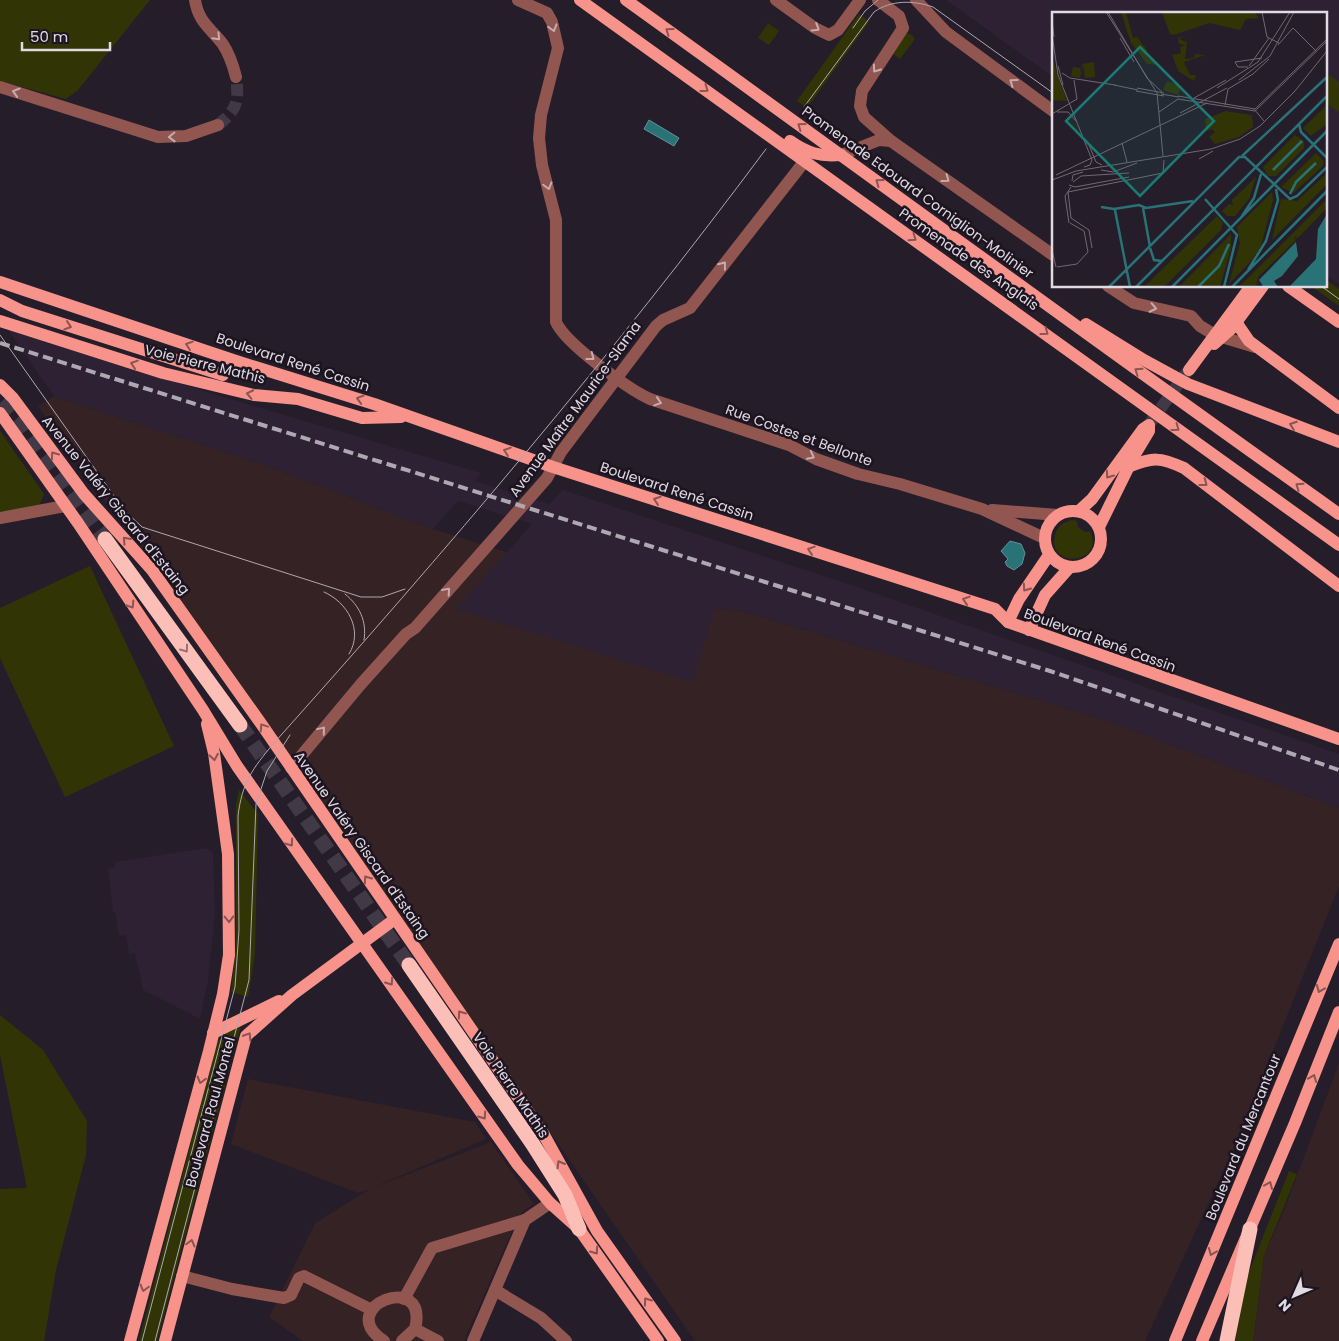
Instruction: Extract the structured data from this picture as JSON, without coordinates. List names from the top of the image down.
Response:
{
  "streets": {
    "highway": ["Voie Pierre Mathis"],
    "main road": [
      "Promenade Edouard Corniglion-Molinier",
      "Promenade des Anglais",
      "Boulevard René Cassin",
      "Avenue Valéry Giscard d'Estaing",
      "Boulevard Paul Montel",
      "Boulevard du Mercantour"
    ],
    "street": ["Avenue Maître Maurice-Slama", "Rue Costes et Bellonte"]
  },
  "crossings": [
    ["Promenade des Anglais", "Avenue Maître Maurice-Slama"],
    ["Boulevard René Cassin", "Voie Pierre Mathis"],
    ["Boulevard René Cassin", "Avenue Maître Maurice-Slama"],
    ["Avenue Maître Maurice-Slama", "Rue Costes et Bellonte"],
    ["Avenue Maître Maurice-Slama", "Avenue Valéry Giscard d'Estaing"]
  ],
  "one_way": ["Boulevard René Cassin", "Avenue Maître Maurice-Slama", "Rue Costes et Bellonte"],
  "scale_bar": "50 m",
  "north": "bottom left"
}
